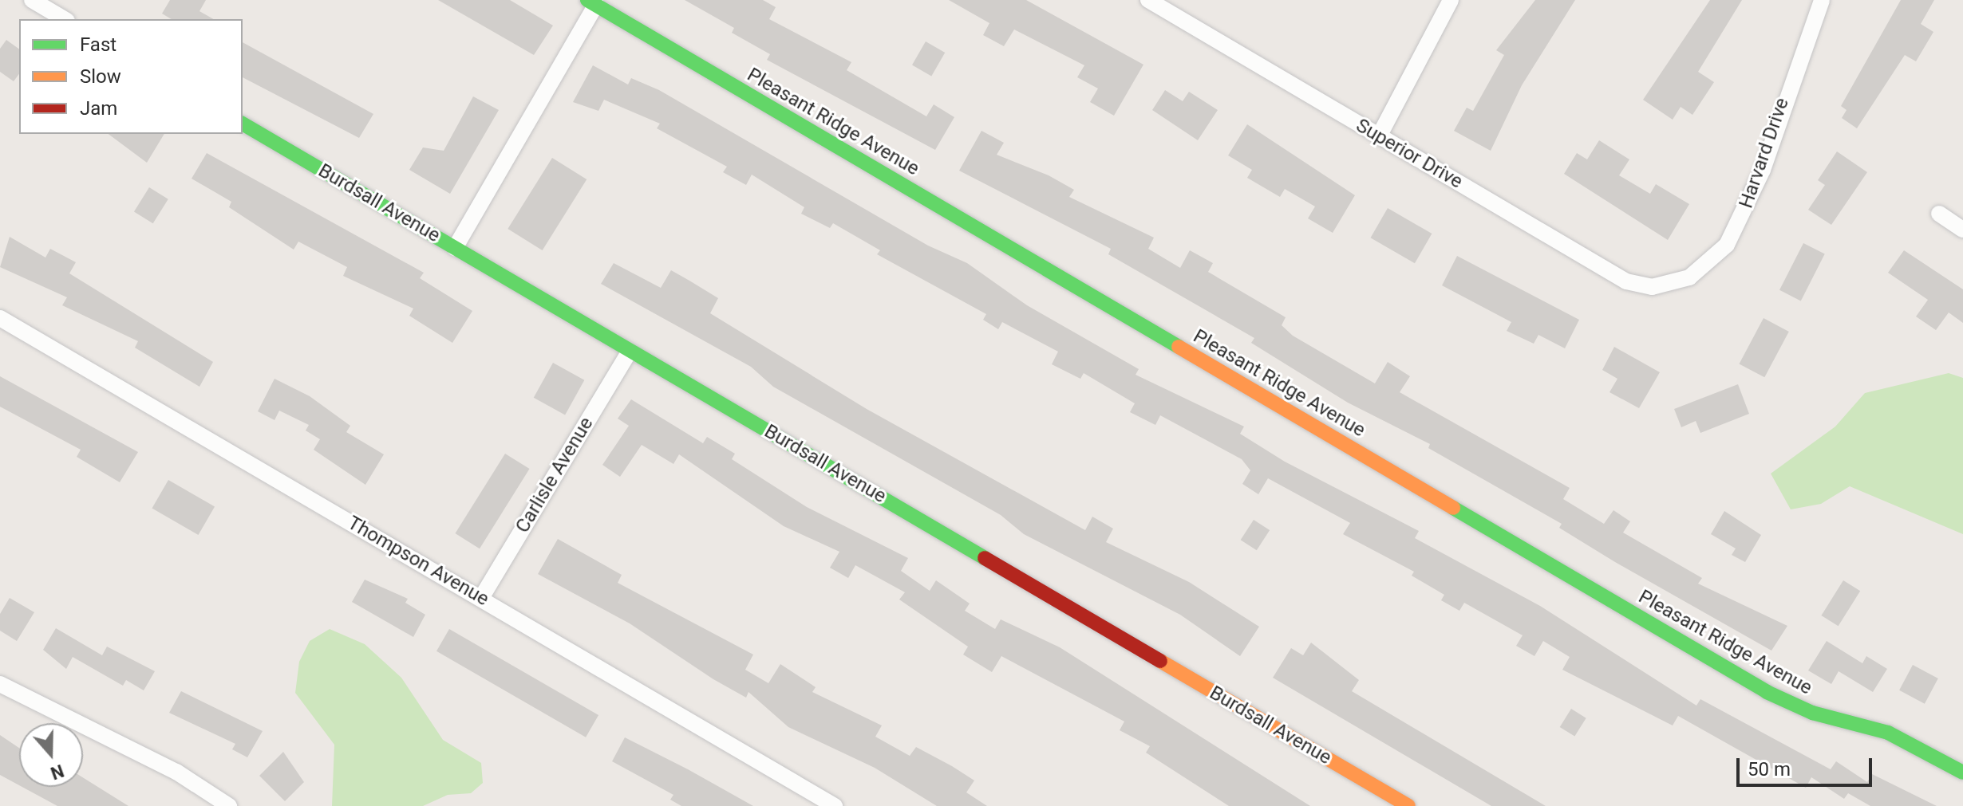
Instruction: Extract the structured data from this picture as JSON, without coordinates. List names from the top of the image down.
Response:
{
  "streets": {
    "street": [
      "Pleasant Ridge Avenue",
      "Harvard Drive",
      "Superior Drive",
      "Burdsall Avenue",
      "Carlisle Avenue",
      "Thompson Avenue"
    ]
  },
  "crossings": [
    ["Harvard Drive", "Superior Drive"],
    ["Burdsall Avenue", "Carlisle Avenue"],
    ["Carlisle Avenue", "Thompson Avenue"]
  ],
  "legend": ["Fast", "Slow", "Jam"],
  "scale_bar": "50 m",
  "north": "bottom"
}
